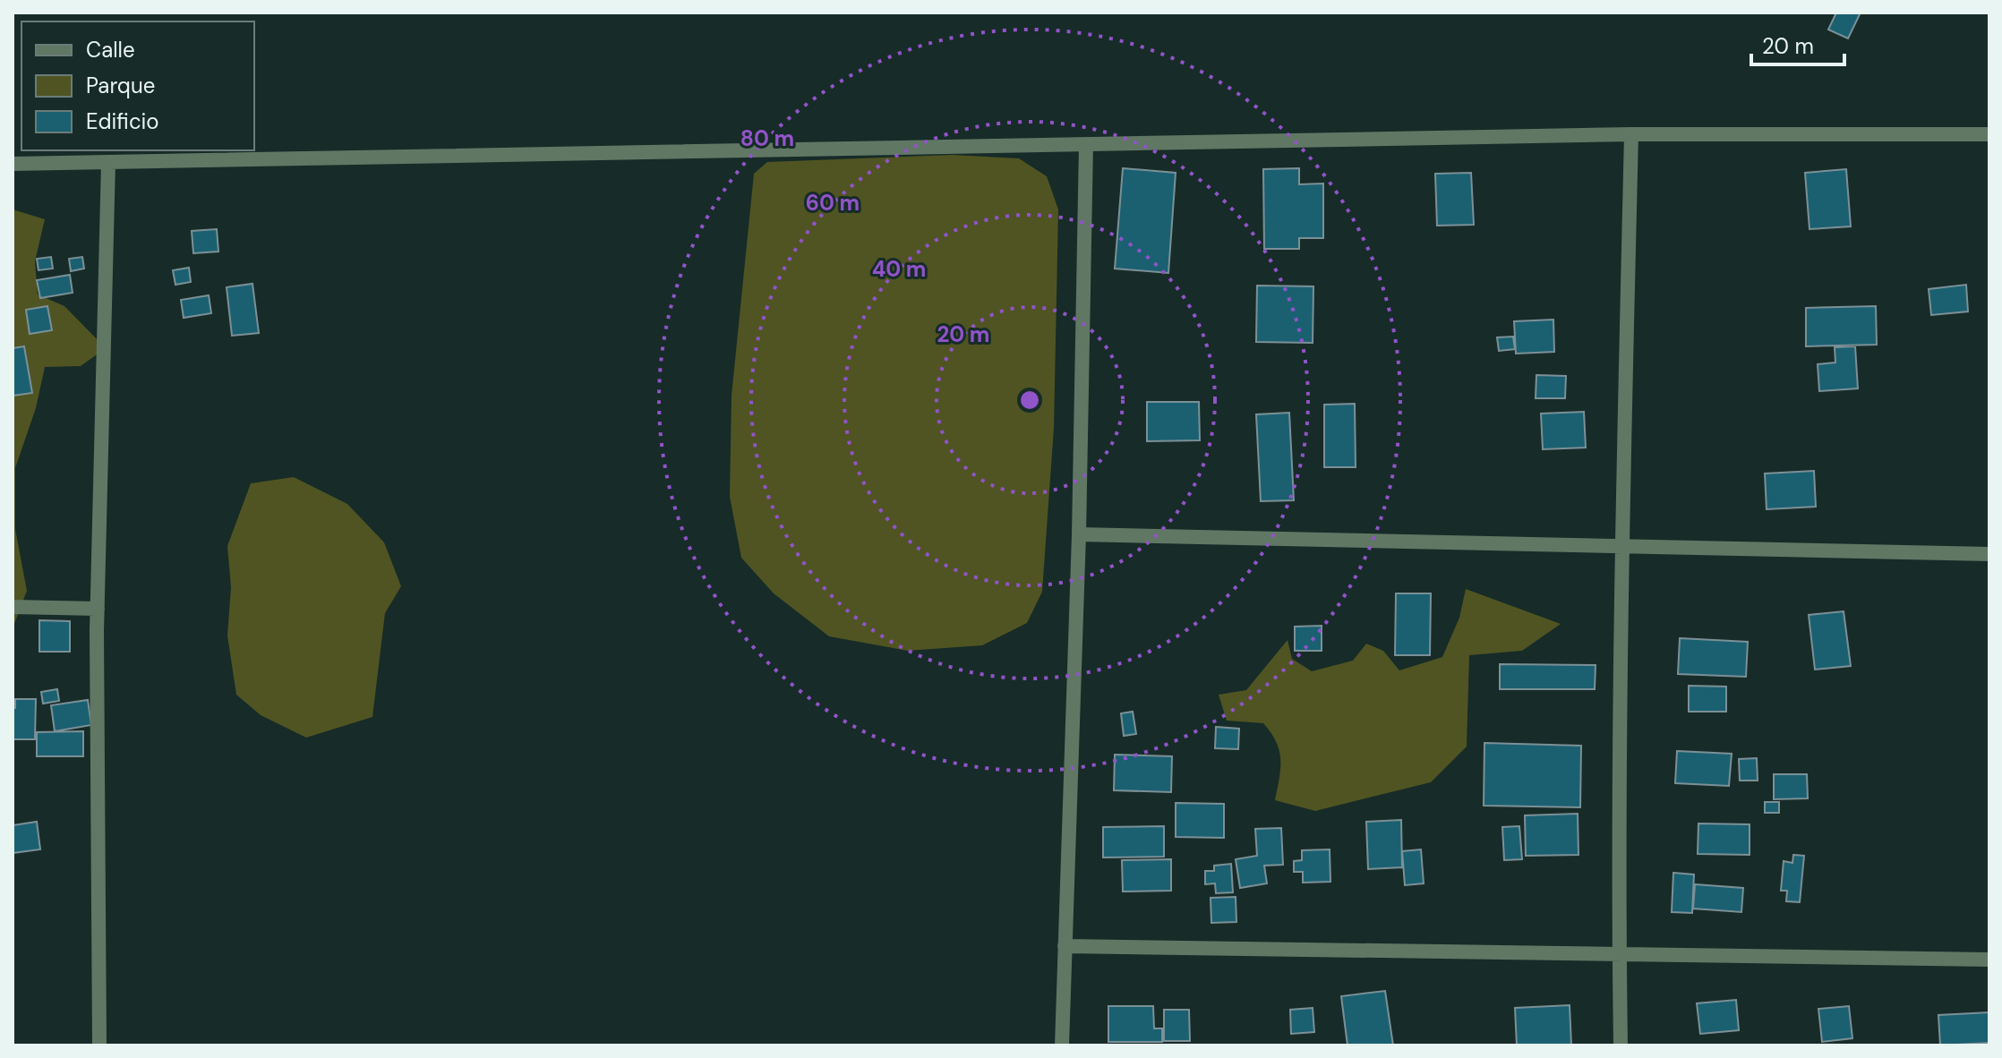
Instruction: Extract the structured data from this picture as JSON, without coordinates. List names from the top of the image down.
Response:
{
  "legend": ["Calle", "Parque", "Edificio"],
  "scale_bar": "20 m",
  "rings": [
    "80 m",
    "60 m",
    "40 m",
    "20 m"
  ]
}
